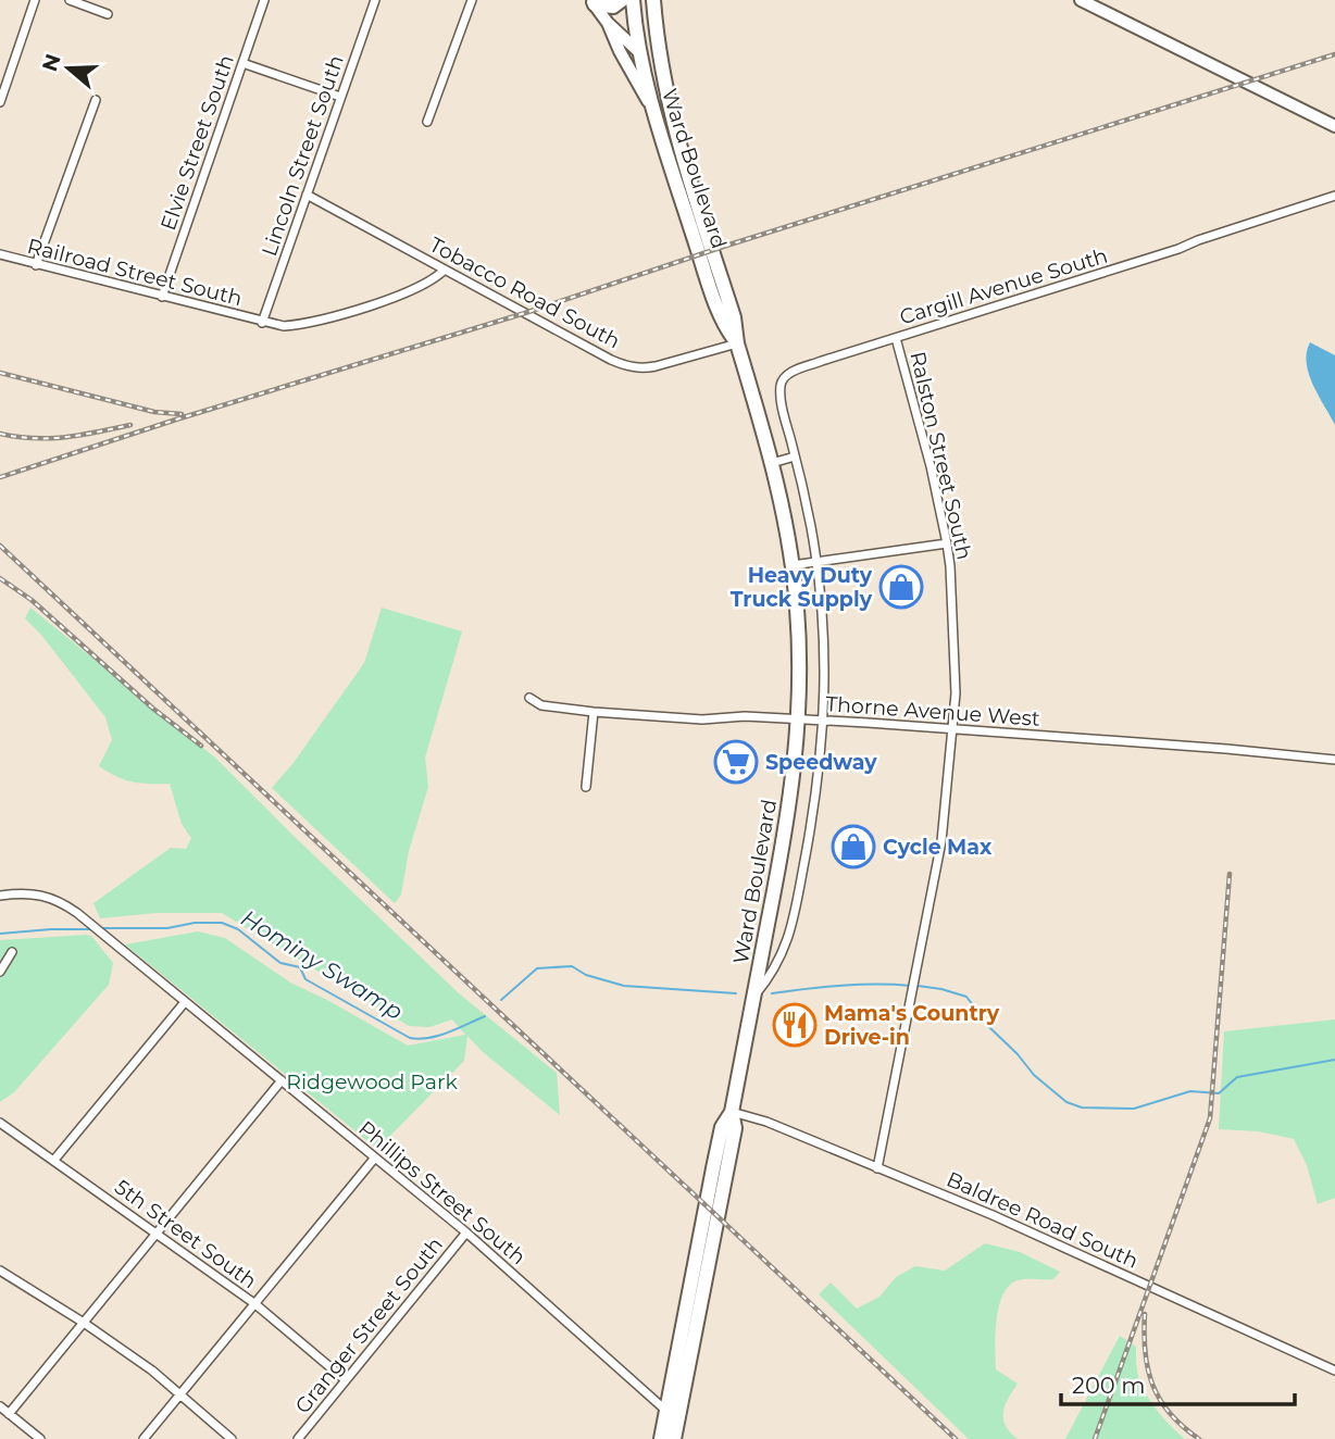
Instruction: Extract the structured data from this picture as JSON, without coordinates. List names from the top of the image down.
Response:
{
  "streets": {
    "highway": ["Ward Boulevard"],
    "street": [
      "Elvie Street South",
      "Lincoln Street South",
      "Railroad Street South",
      "Cargill Avenue South",
      "Tobacco Road South",
      "Ralston Street South",
      "Thorne Avenue West",
      "Phillips Street South",
      "Baldree Road South",
      "5th Street South",
      "Granger Street South"
    ]
  },
  "crossings": [
    ["Elvie Street South", "Railroad Street South"],
    ["Lincoln Street South", "Railroad Street South"],
    ["Lincoln Street South", "Tobacco Road South"],
    ["Ward Boulevard", "Tobacco Road South"],
    ["Ward Boulevard", "Thorne Avenue West"],
    ["Ward Boulevard", "Phillips Street South"],
    ["Ward Boulevard", "Baldree Road South"],
    ["Railroad Street South", "Tobacco Road South"],
    ["Cargill Avenue South", "Ralston Street South"],
    ["Ralston Street South", "Thorne Avenue West"],
    ["Ralston Street South", "Baldree Road South"],
    ["Phillips Street South", "Granger Street South"],
    ["5th Street South", "Granger Street South"]
  ],
  "water": ["Hominy Swamp"],
  "parks": ["Ridgewood Park"],
  "places": {
    "shop": ["Heavy Duty Truck Supply", "Cycle Max"],
    "supermarket": ["Speedway"],
    "restaurant": ["Mama's Country Drive-in"]
  },
  "scale_bar": "200 m",
  "north": "left"
}
